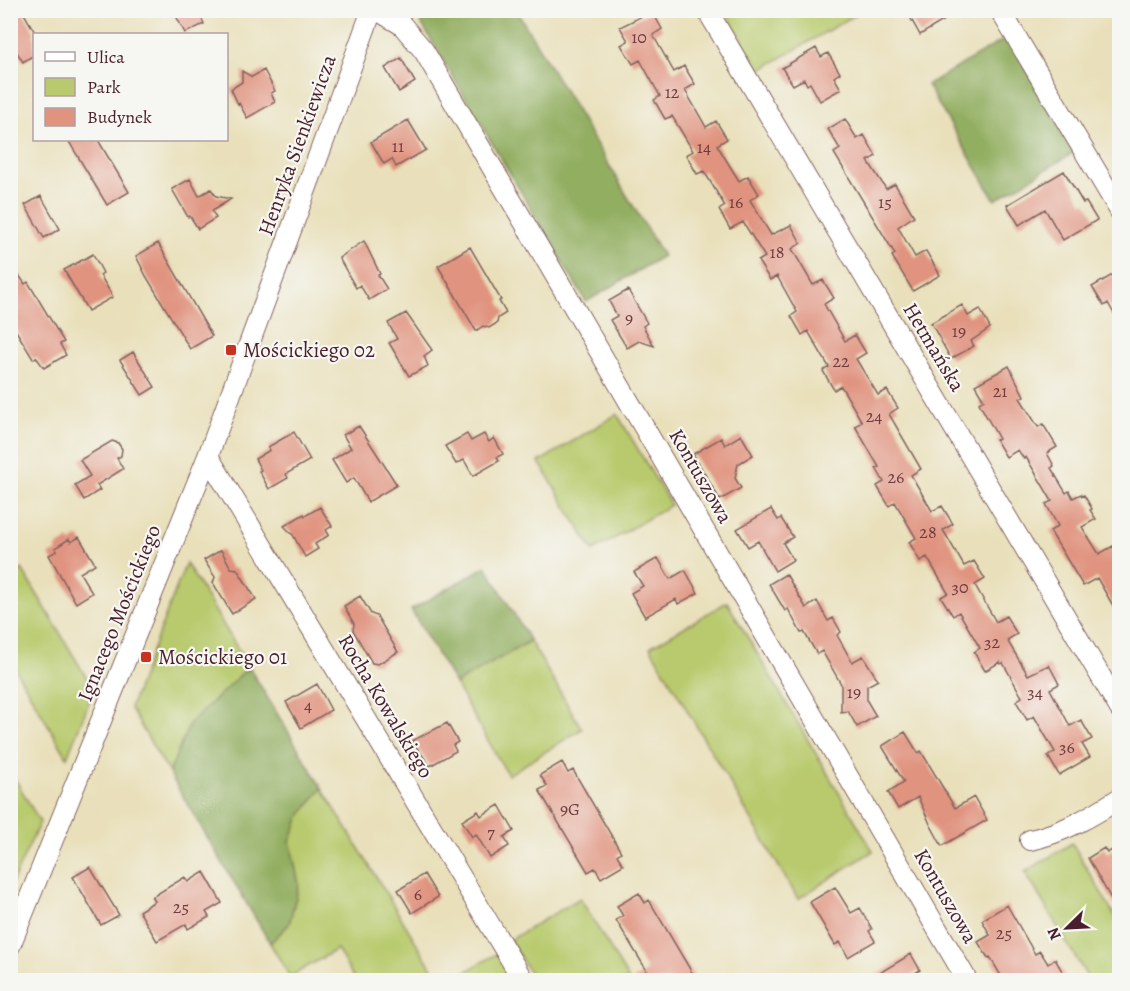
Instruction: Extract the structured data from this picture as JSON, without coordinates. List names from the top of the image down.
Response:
{
  "streets": {
    "street": [
      "Henryka Sienkiewicza",
      "Hetmańska",
      "Kontuszowa",
      "Ignacego Mościckiego",
      "Rocha Kowalskiego"
    ]
  },
  "crossings": [
    ["Henryka Sienkiewicza", "Ignacego Mościckiego"],
    ["Ignacego Mościckiego", "Rocha Kowalskiego"]
  ],
  "places": {
    "transit": ["Mościckiego 02", "Mościckiego 01"]
  },
  "house_numbers": [
    "10",
    "12",
    "11",
    "14",
    "16",
    "15",
    "18",
    "9",
    "19",
    "22",
    "21",
    "24",
    "26",
    "28",
    "30",
    "32",
    "19",
    "34",
    "4",
    "36",
    "9G",
    "7",
    "6",
    "25",
    "25"
  ],
  "legend": ["Ulica", "Park", "Budynek"],
  "north": "bottom left"
}
